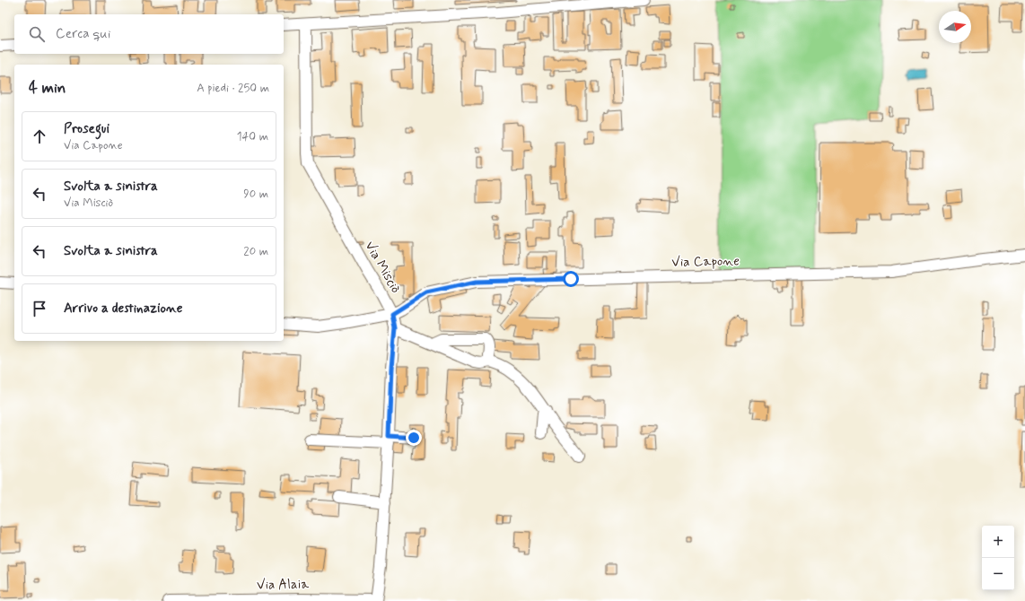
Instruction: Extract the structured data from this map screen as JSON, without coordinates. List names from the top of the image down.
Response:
{
  "streets": {
    "street": ["Via Capone", "Via Misciò", "Via Alaia"]
  },
  "crossings": [
    ["Via Capone", "Via Misciò"],
    ["Via Misciò", "Via Alaia"]
  ],
  "north": "right",
  "page": {
    "search": "Cerca qui",
    "heading": ["4 min", "A piedi · 250 m"],
    "list": [
      ["Prosegui", "Via Capone", "140 m"],
      ["Svolta a sinistra", "Via Misciò", "90 m"],
      ["Svolta a sinistra", "20 m"],
      "Arrivo a destinazione"
    ],
    "map_buttons": ["+", "−"]
  }
}
